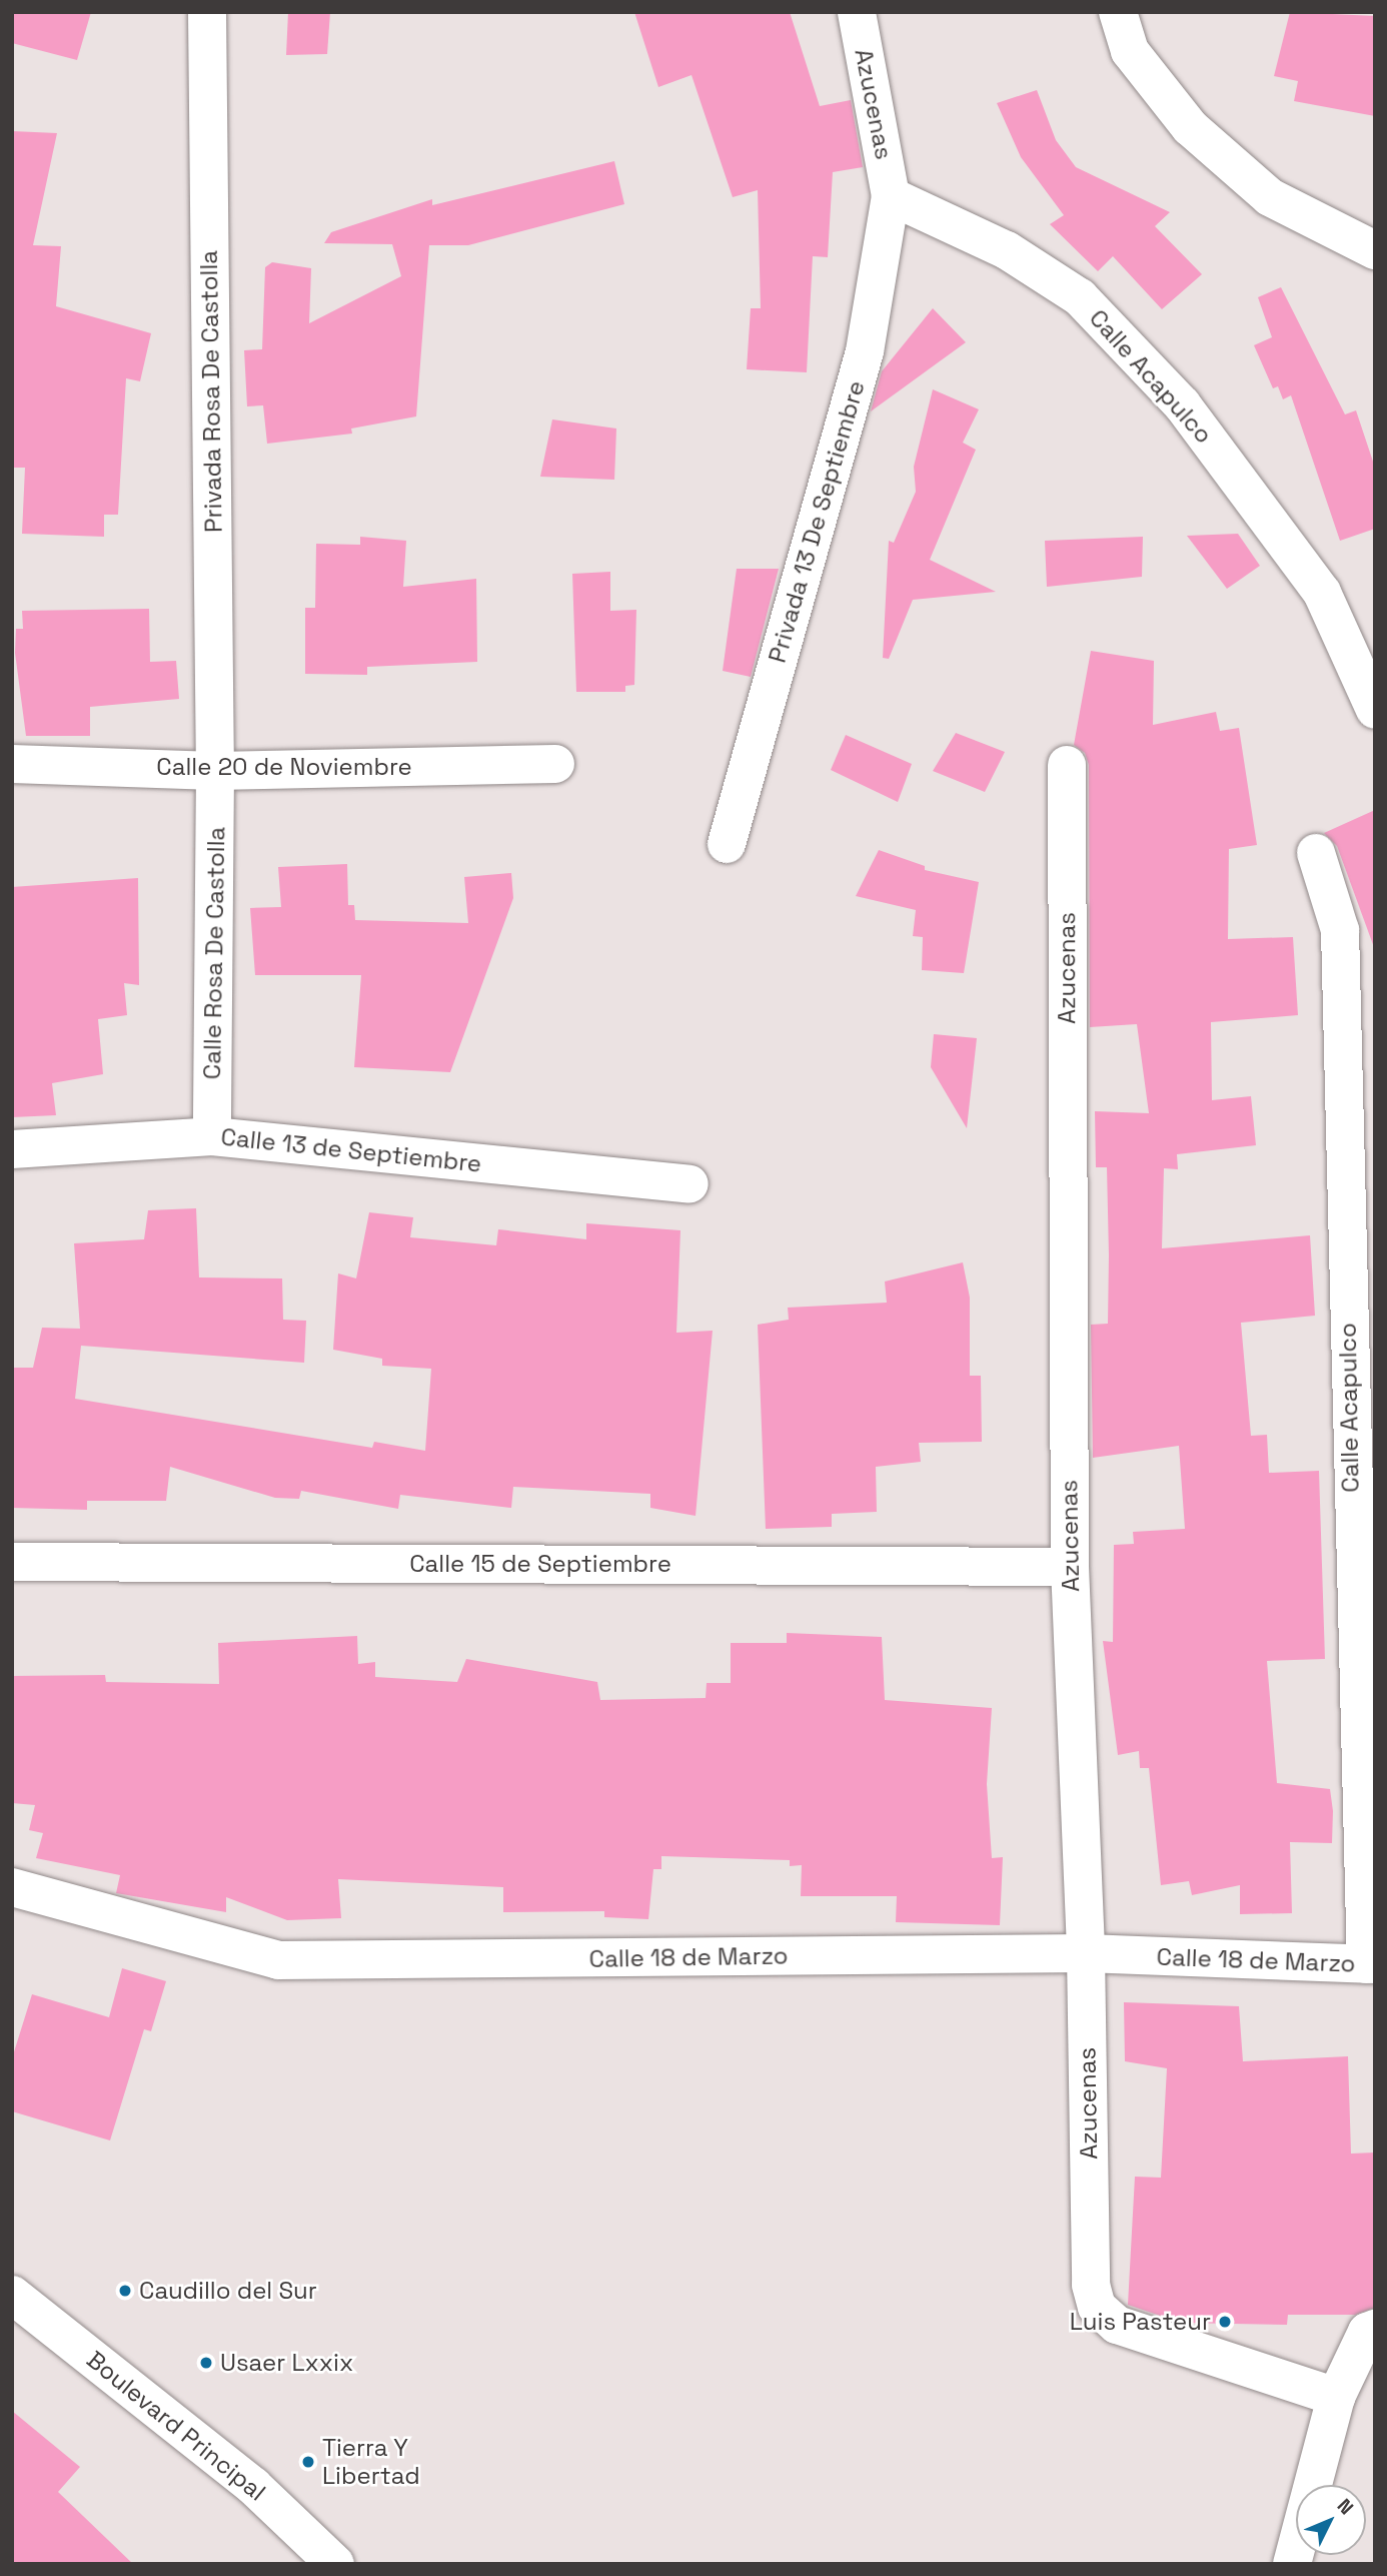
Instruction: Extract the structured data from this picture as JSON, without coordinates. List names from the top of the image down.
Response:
{
  "streets": {
    "street": [
      "Azucenas",
      "Calle Acapulco",
      "Privada Rosa De Castolla",
      "Privada 13 De Septiembre",
      "Calle 20 de Noviembre",
      "Calle Rosa De Castolla",
      "Calle 13 de Septiembre",
      "Calle 15 de Septiembre",
      "Calle 18 de Marzo",
      "Boulevard Principal"
    ]
  },
  "crossings": [
    ["Azucenas", "Calle Acapulco"],
    ["Azucenas", "Privada 13 De Septiembre"],
    ["Azucenas", "Calle 15 de Septiembre"],
    ["Azucenas", "Calle 18 de Marzo"],
    ["Calle Acapulco", "Privada 13 De Septiembre"],
    ["Calle Acapulco", "Calle 18 de Marzo"],
    ["Privada Rosa De Castolla", "Calle 20 de Noviembre"],
    ["Privada Rosa De Castolla", "Calle Rosa De Castolla"],
    ["Calle 20 de Noviembre", "Calle Rosa De Castolla"],
    ["Calle Rosa De Castolla", "Calle 13 de Septiembre"]
  ],
  "places": [
    "Caudillo del Sur",
    "Luis Pasteur",
    "Usaer Lxxix",
    "Tierra Y Libertad"
  ],
  "north": "top right"
}
